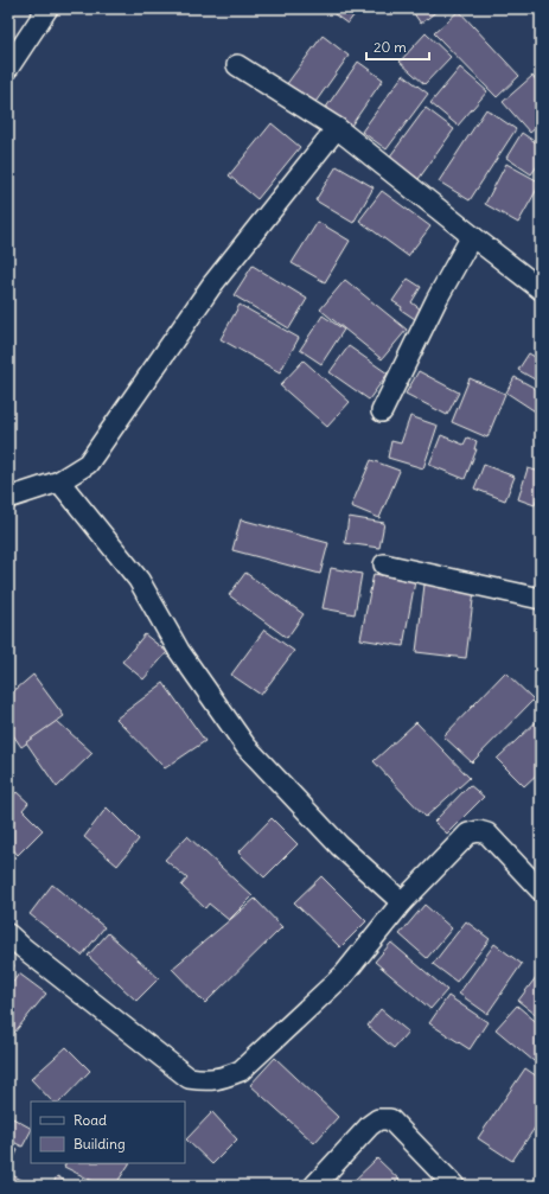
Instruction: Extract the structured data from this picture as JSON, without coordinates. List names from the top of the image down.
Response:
{
  "legend": ["Road", "Building"],
  "scale_bar": "20 m"
}
